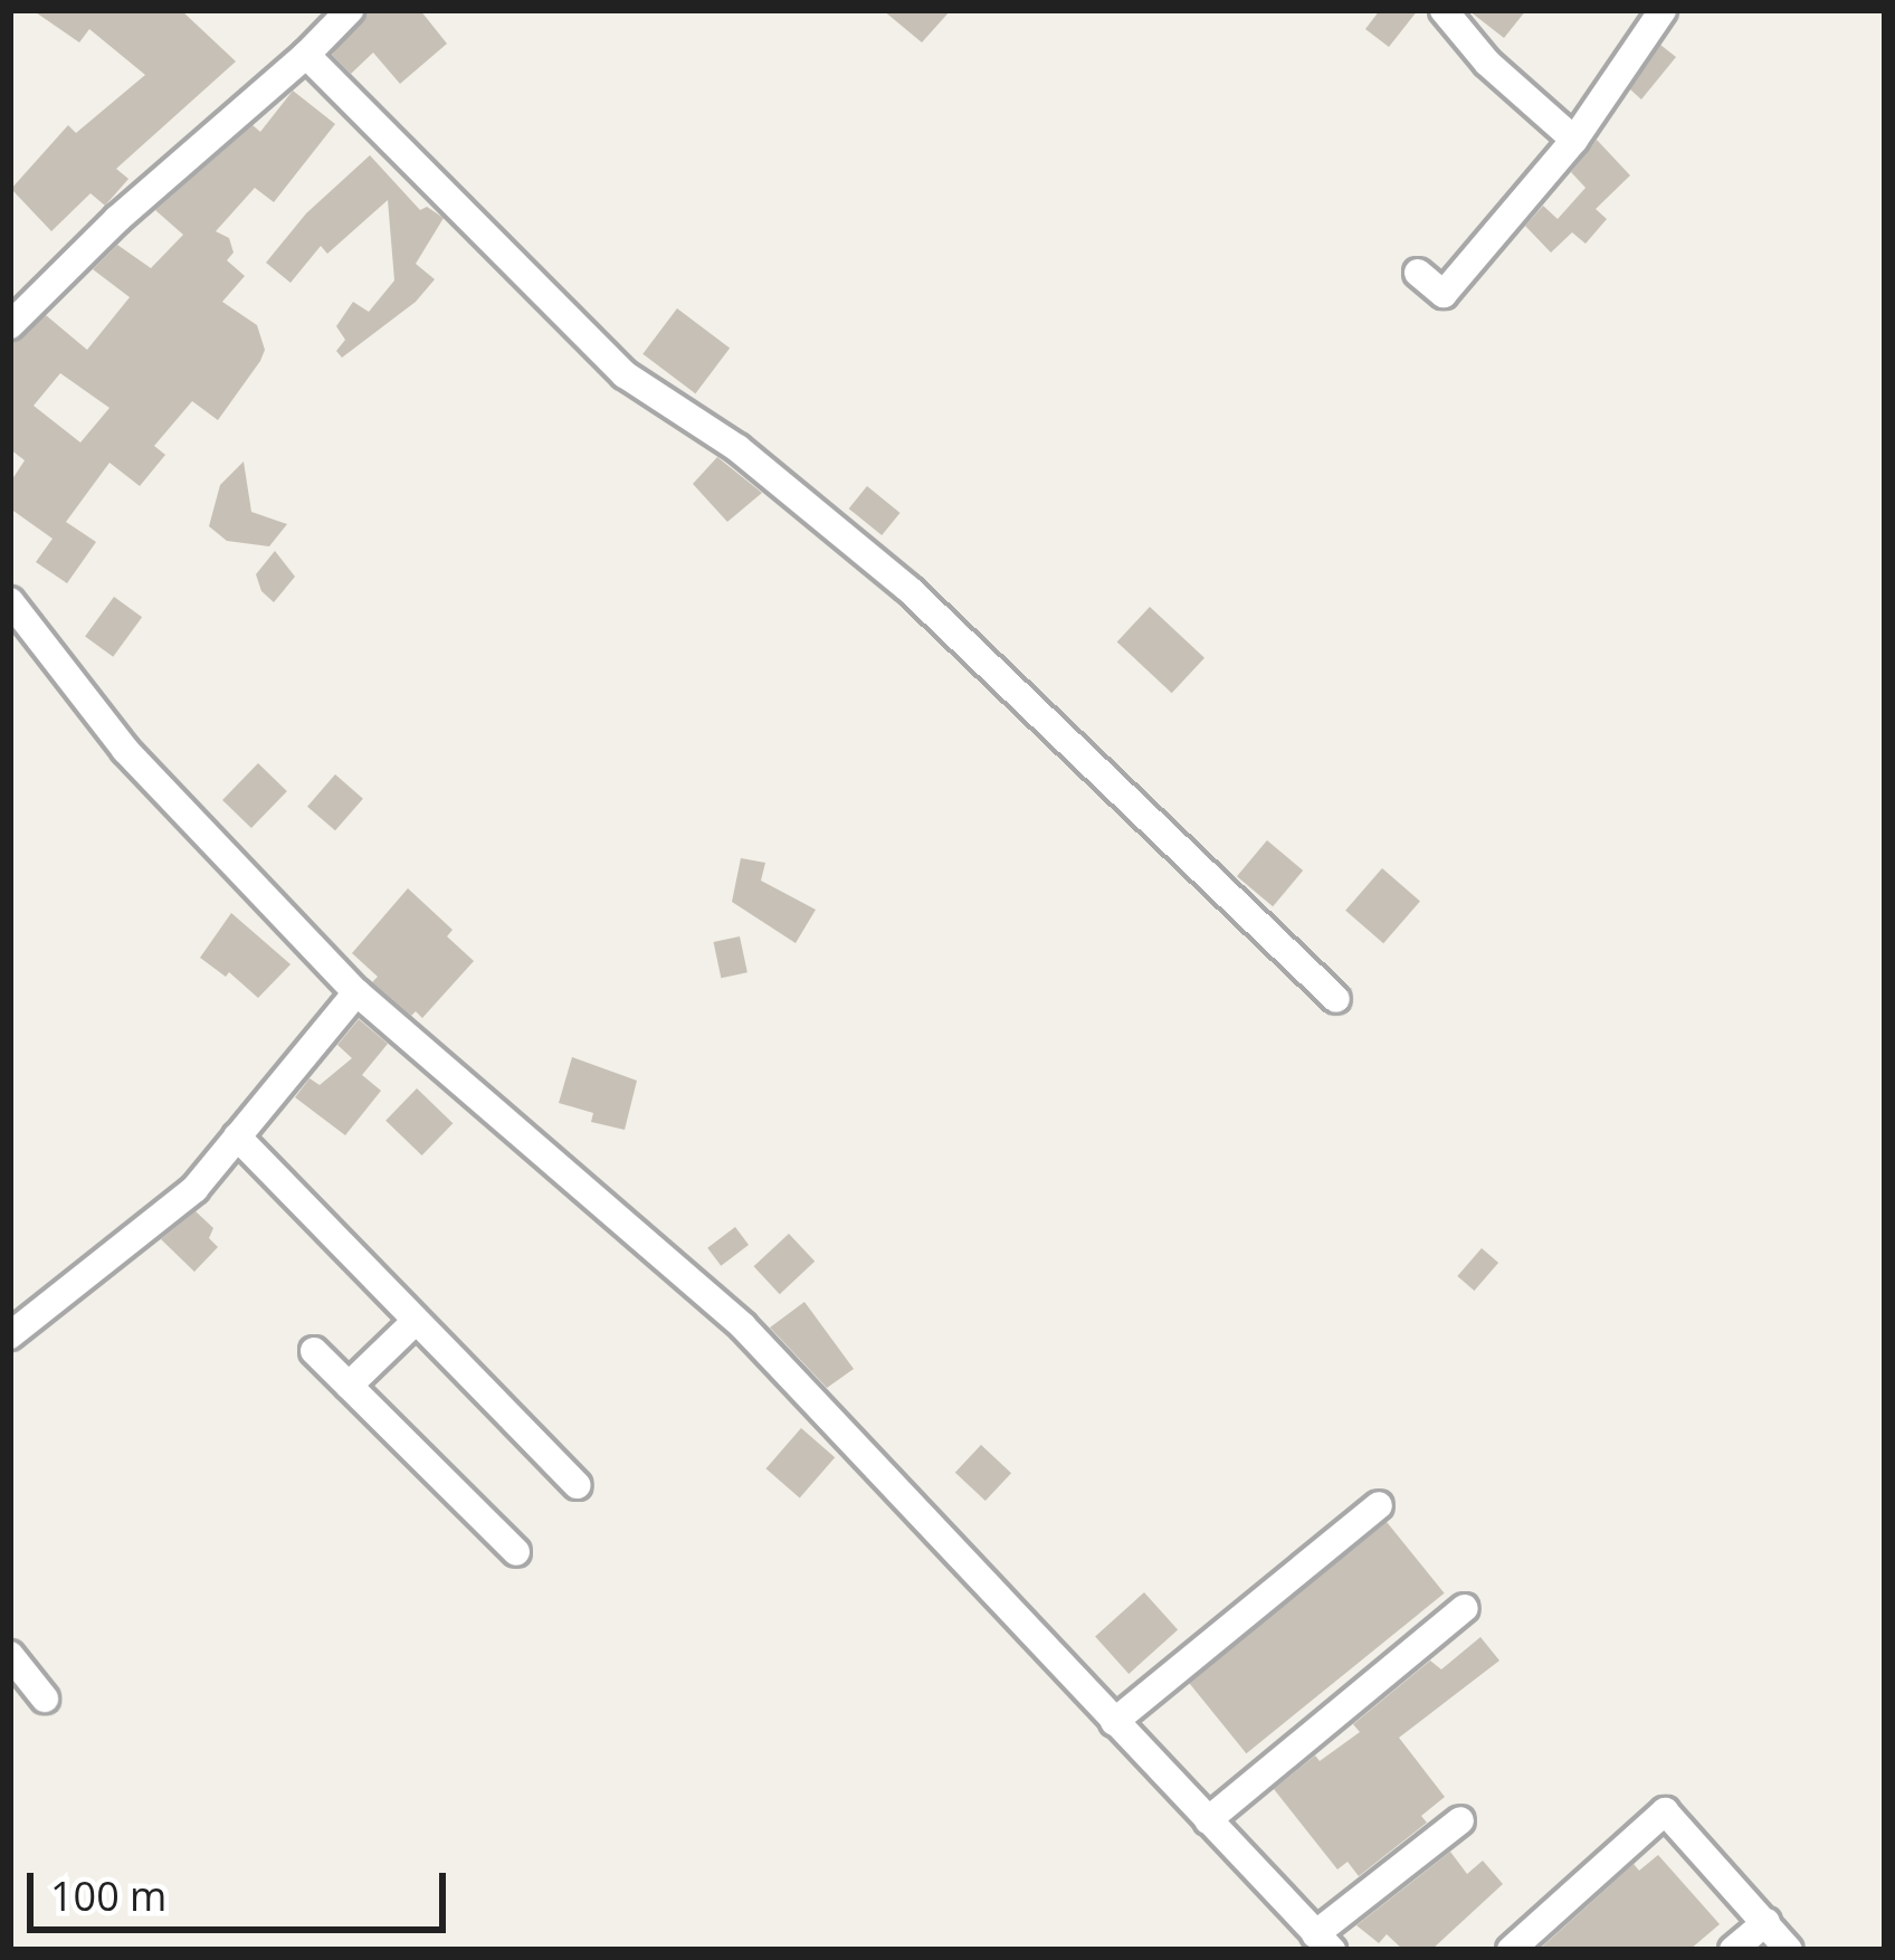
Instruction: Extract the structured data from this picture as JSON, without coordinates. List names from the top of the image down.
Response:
{
  "scale_bar": "100 m"
}
